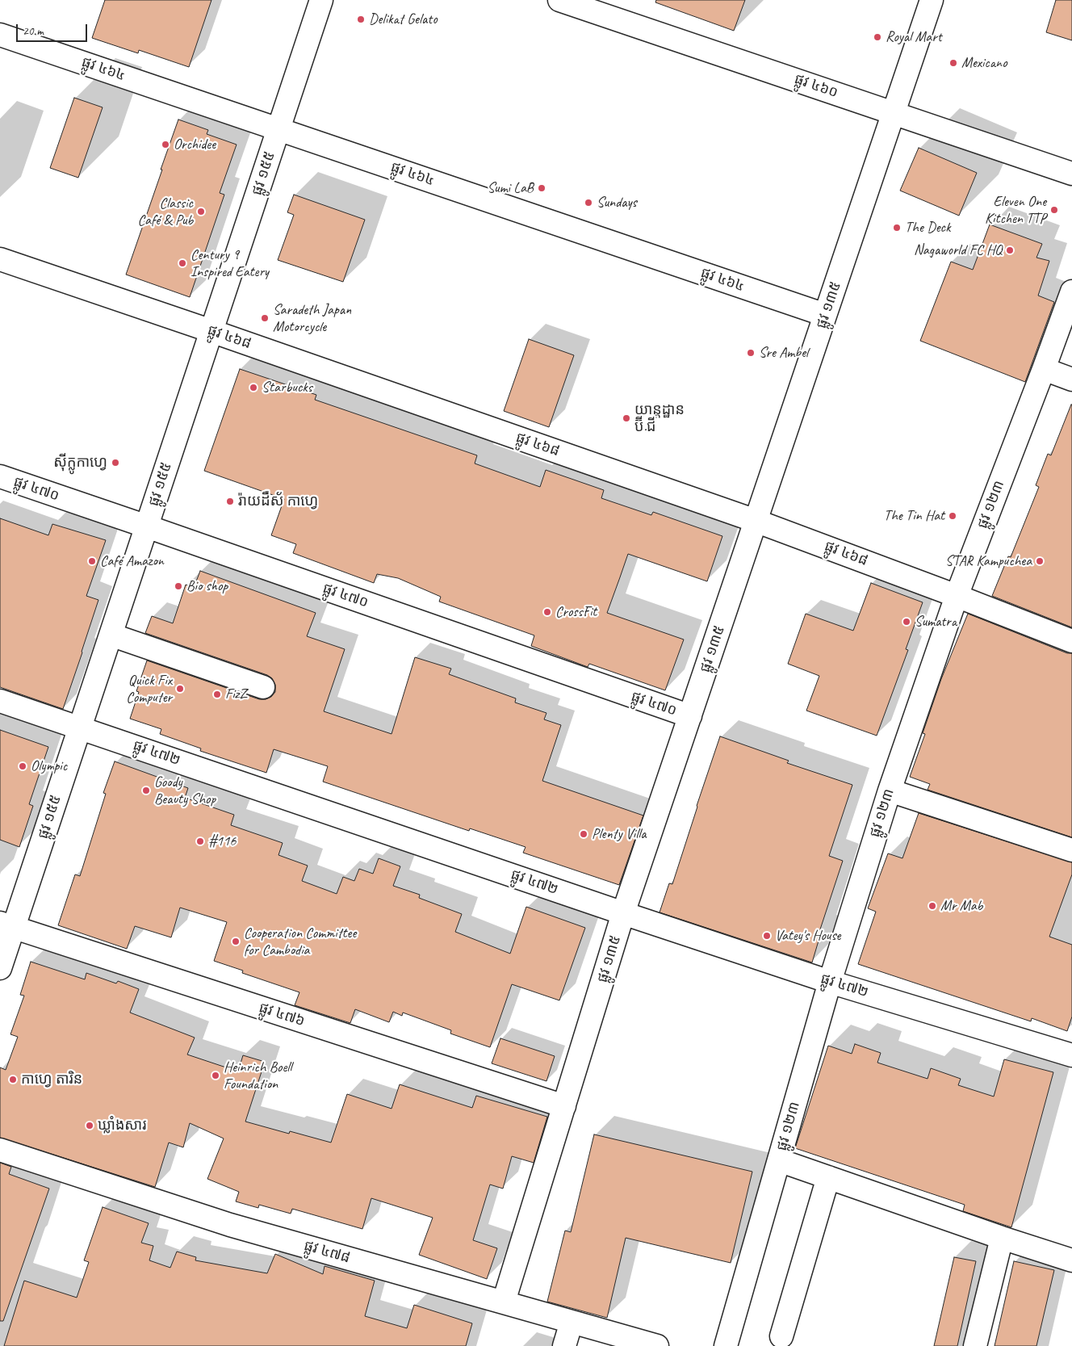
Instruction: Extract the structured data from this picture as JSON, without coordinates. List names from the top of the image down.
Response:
{
  "streets": {
    "street": [
      "ផ្លូវ ៤៦៤",
      "ផ្លូវ ៤៦០",
      "ផ្លូវ ១៥៥",
      "ផ្លូវ ១៣៥",
      "ផ្លូវ ៤៦៨",
      "ផ្លូវ ៤៧០",
      "ផ្លូវ ១២៣",
      "ផ្លូវ ៤៧២",
      "ផ្លូវ ៤៧៦",
      "ផ្លូវ ៤៧៨"
    ]
  },
  "crossings": [
    ["ផ្លូវ ៤៦៤", "ផ្លូវ ១៥៥"],
    ["ផ្លូវ ៤៦៤", "ផ្លូវ ១៣៥"],
    ["ផ្លូវ ៤៦០", "ផ្លូវ ១៣៥"],
    ["ផ្លូវ ១៥៥", "ផ្លូវ ៤៦៨"],
    ["ផ្លូវ ១៥៥", "ផ្លូវ ៤៧០"],
    ["ផ្លូវ ១៥៥", "ផ្លូវ ៤៧២"],
    ["ផ្លូវ ១៥៥", "ផ្លូវ ៤៧៦"],
    ["ផ្លូវ ១៣៥", "ផ្លូវ ៤៦៨"],
    ["ផ្លូវ ១៣៥", "ផ្លូវ ៤៧០"],
    ["ផ្លូវ ១៣៥", "ផ្លូវ ៤៧២"],
    ["ផ្លូវ ១៣៥", "ផ្លូវ ៤៧៦"],
    ["ផ្លូវ ១៣៥", "ផ្លូវ ៤៧៨"],
    ["ផ្លូវ ៤៦៨", "ផ្លូវ ១២៣"],
    ["ផ្លូវ ១២៣", "ផ្លូវ ៤៧២"]
  ],
  "places": [
    "Delikat Gelato",
    "Royal Mart",
    "Mexicano",
    "Orchidee",
    "Sumi LaB",
    "Sundays",
    "Eleven One Kitchen TTP",
    "Classic Café & Pub",
    "The Deck",
    "Nagaworld FC HQ",
    "Century 9 Inspired Eatery",
    "Saradeth Japan Motorcycle",
    "Sre Ambel",
    "Starbucks",
    "យាន្ដដ្ឋាន ប៊ី.ជី",
    "ស៊ីក្លូកាហ្វេ",
    "រ៉ាយដឺស័ កាហ្វេ",
    "The Tin Hat",
    "Café Amazon",
    "STAR Kampuchea",
    "Bio shop",
    "CrossFit",
    "Sumatra",
    "Quick Fix Computer",
    "FizZ",
    "Olympic",
    "Goody Beauty Shop",
    "Plenty Villa",
    "#116",
    "Mr Mab",
    "Vatey's House",
    "Cooperation Committee for Cambodia",
    "Heinrich Boell Foundation",
    "កាហ្វេ តារិន",
    "ឃ្លាំងសារ"
  ],
  "scale_bar": "20 m"
}
